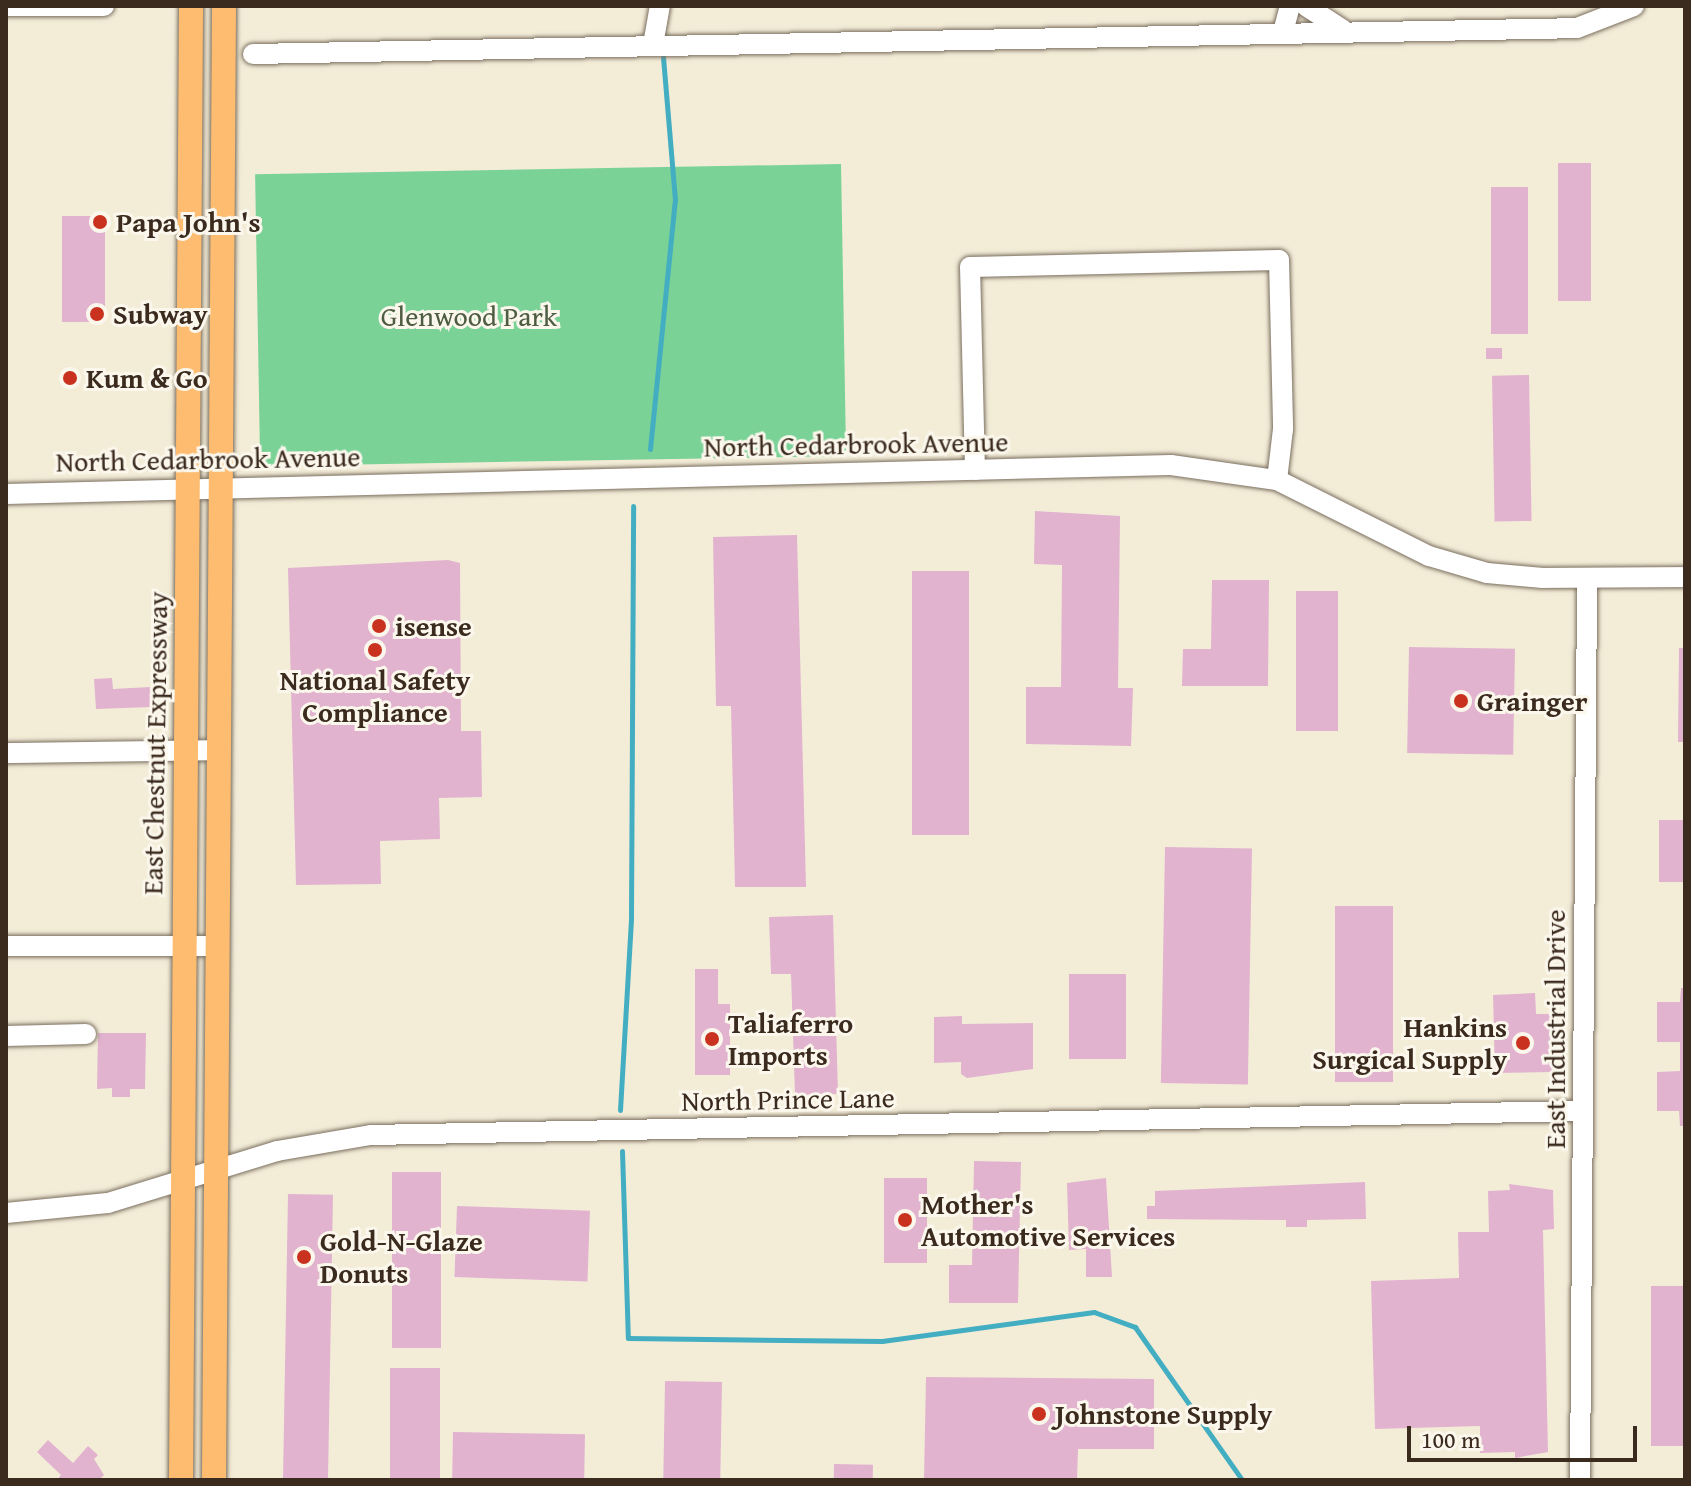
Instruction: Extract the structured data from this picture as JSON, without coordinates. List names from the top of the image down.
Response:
{
  "streets": {
    "main road": ["East Chestnut Expressway"],
    "street": ["North Cedarbrook Avenue", "East Industrial Drive", "North Prince Lane"]
  },
  "crossings": [
    ["North Cedarbrook Avenue", "East Chestnut Expressway"],
    ["North Cedarbrook Avenue", "East Industrial Drive"],
    ["East Chestnut Expressway", "North Prince Lane"],
    ["East Industrial Drive", "North Prince Lane"]
  ],
  "parks": ["Glenwood Park"],
  "places": [
    "Papa John's",
    "Subway",
    "Kum & Go",
    "isense",
    "National Safety Compliance",
    "Grainger",
    "Taliaferro Imports",
    "Hankins Surgical Supply",
    "Mother's Automotive Services",
    "Gold-N-Glaze Donuts",
    "Johnstone Supply"
  ],
  "scale_bar": "100 m"
}
